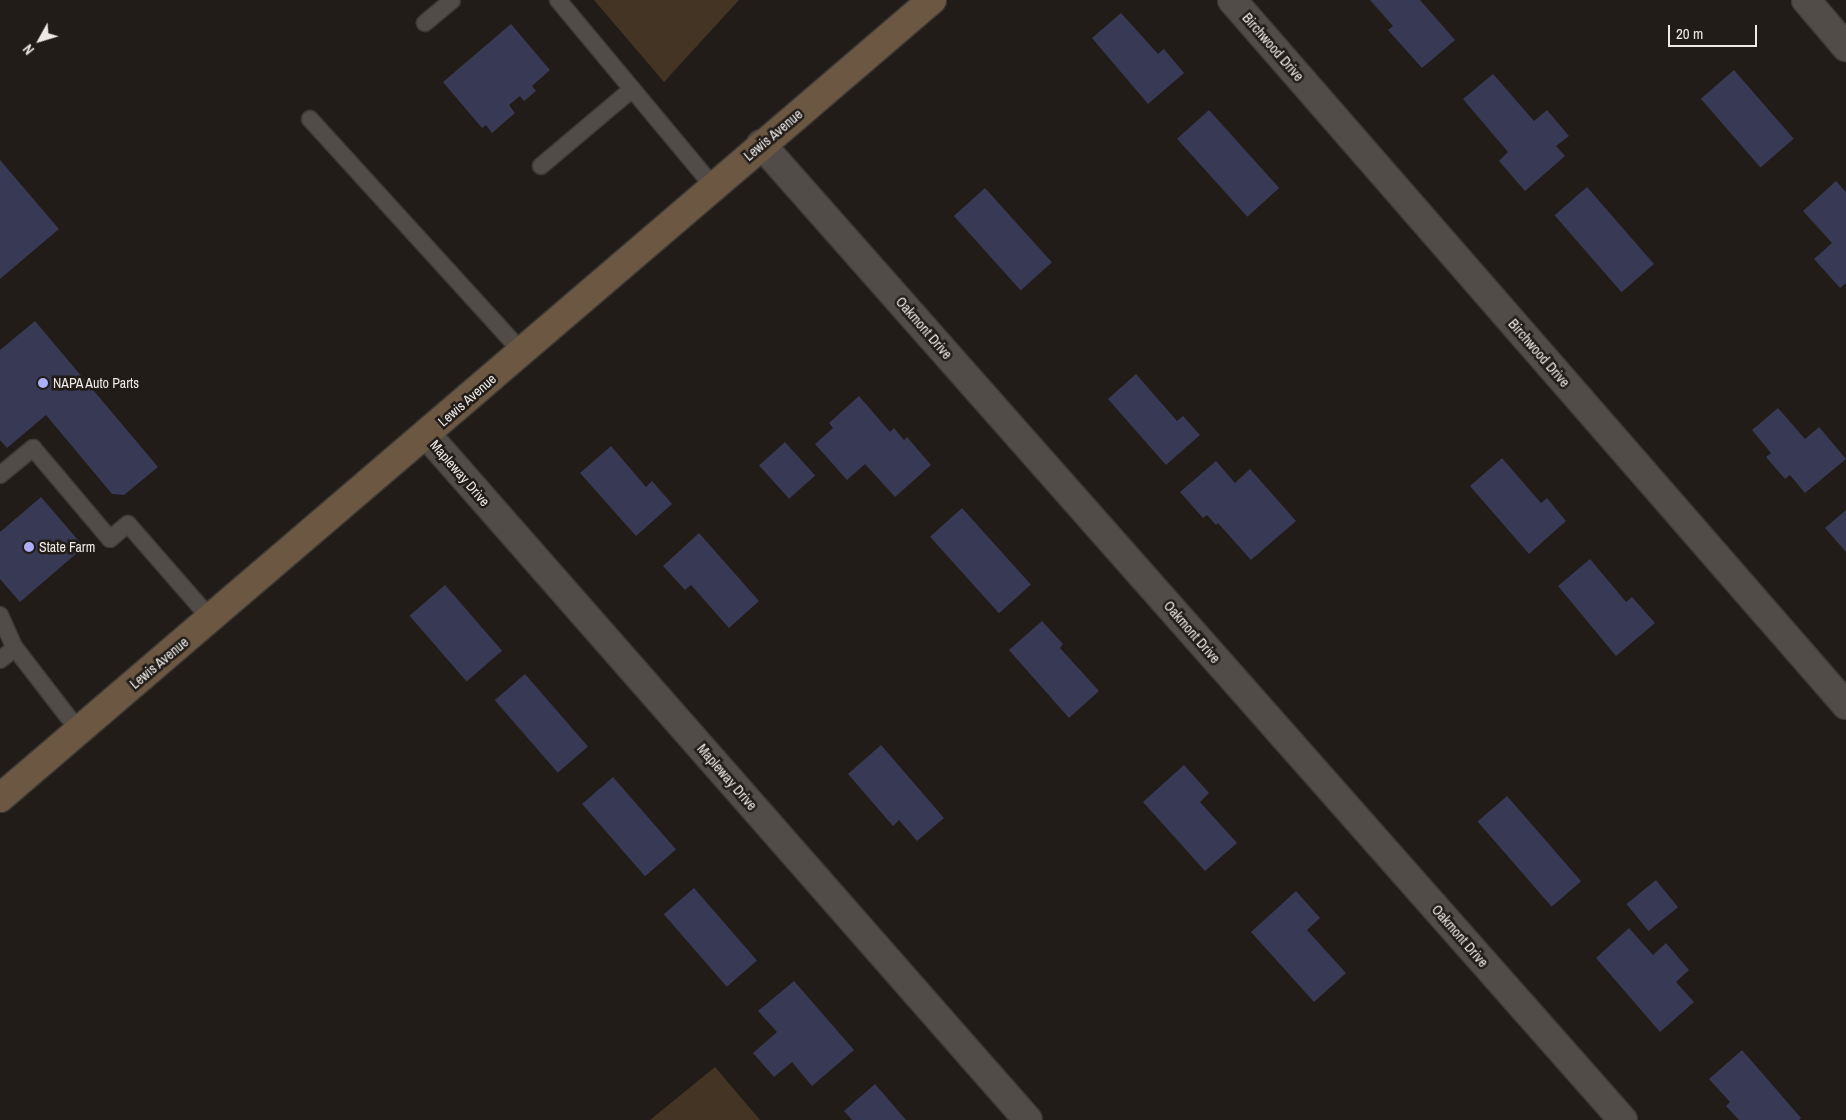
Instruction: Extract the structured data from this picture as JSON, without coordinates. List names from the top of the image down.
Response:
{
  "streets": {
    "main road": ["Lewis Avenue"],
    "street": ["Birchwood Drive", "Oakmont Drive", "Mapleway Drive"]
  },
  "crossings": [
    ["Lewis Avenue", "Oakmont Drive"],
    ["Lewis Avenue", "Mapleway Drive"]
  ],
  "places": ["NAPA Auto Parts", "State Farm"],
  "scale_bar": "20 m",
  "north": "bottom left"
}
